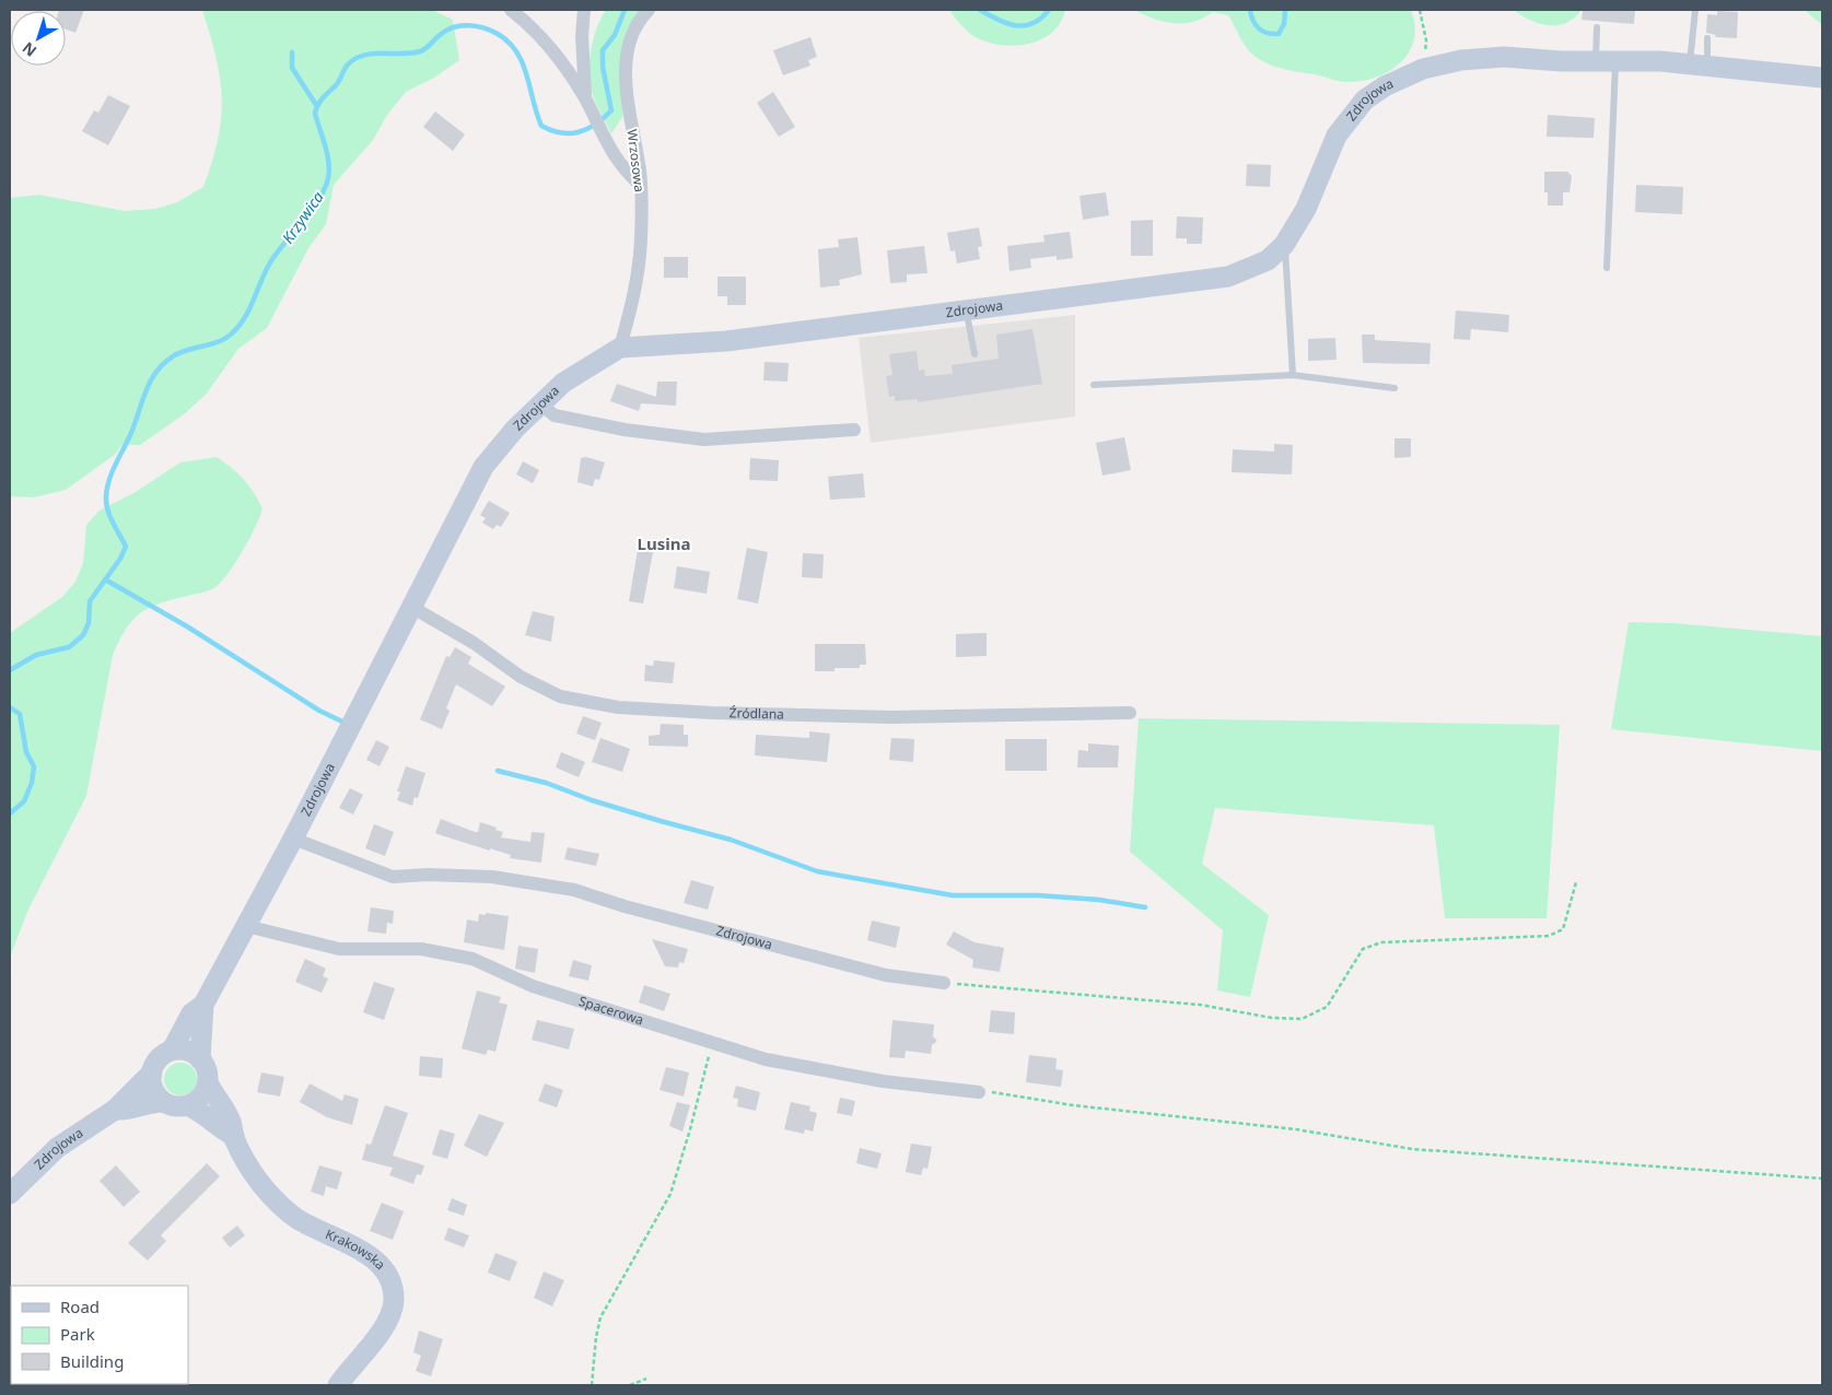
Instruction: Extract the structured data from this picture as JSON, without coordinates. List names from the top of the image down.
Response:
{
  "streets": {
    "street": [
      "Zdrojowa",
      "Wrzosowa",
      "Źródlana",
      "Spacerowa",
      "Krakowska"
    ]
  },
  "crossings": [
    ["Zdrojowa", "Wrzosowa"],
    ["Zdrojowa", "Źródlana"],
    ["Zdrojowa", "Spacerowa"],
    ["Zdrojowa", "Krakowska"]
  ],
  "districts": ["Lusina"],
  "water": ["Krzywica"],
  "legend": ["Road", "Park", "Building"],
  "north": "bottom left"
}
